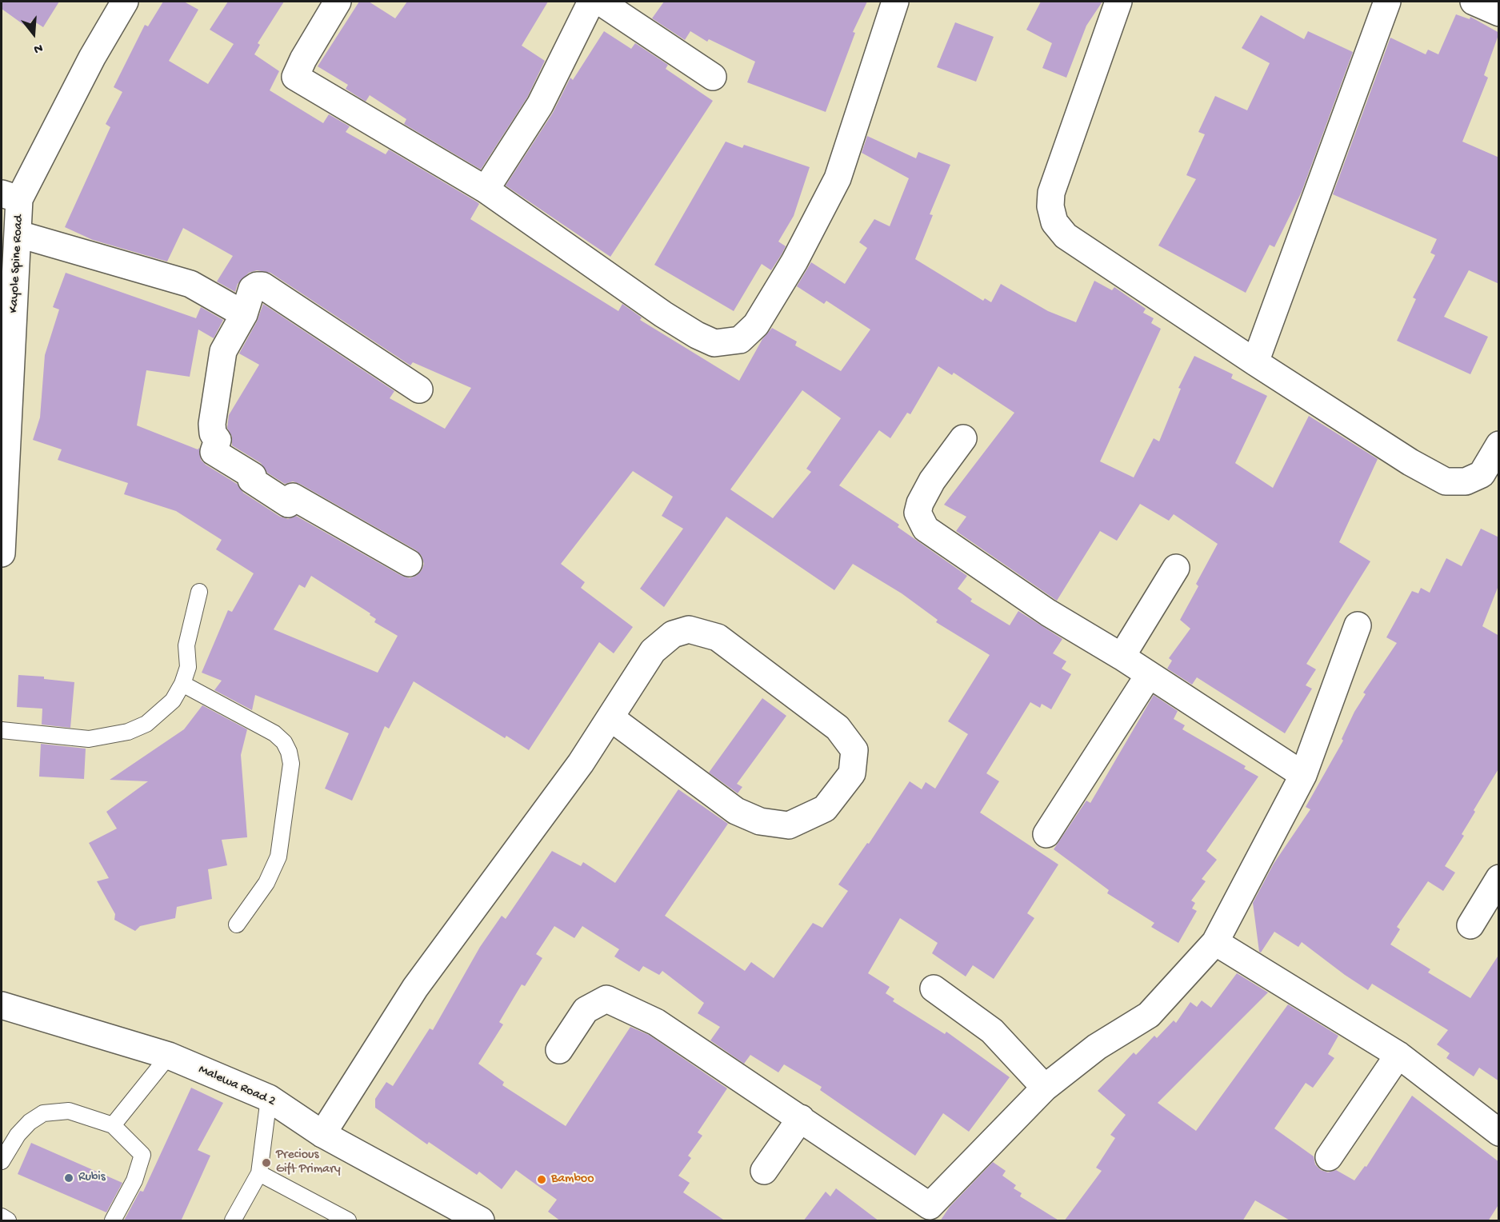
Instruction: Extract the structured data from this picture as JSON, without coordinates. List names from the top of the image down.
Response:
{
  "streets": {
    "street": ["Kayole Spine Road", "Malewa Road 2"]
  },
  "places": ["Precious Gift Primary", "Rubis", "Bamboo"],
  "north": "bottom"
}
